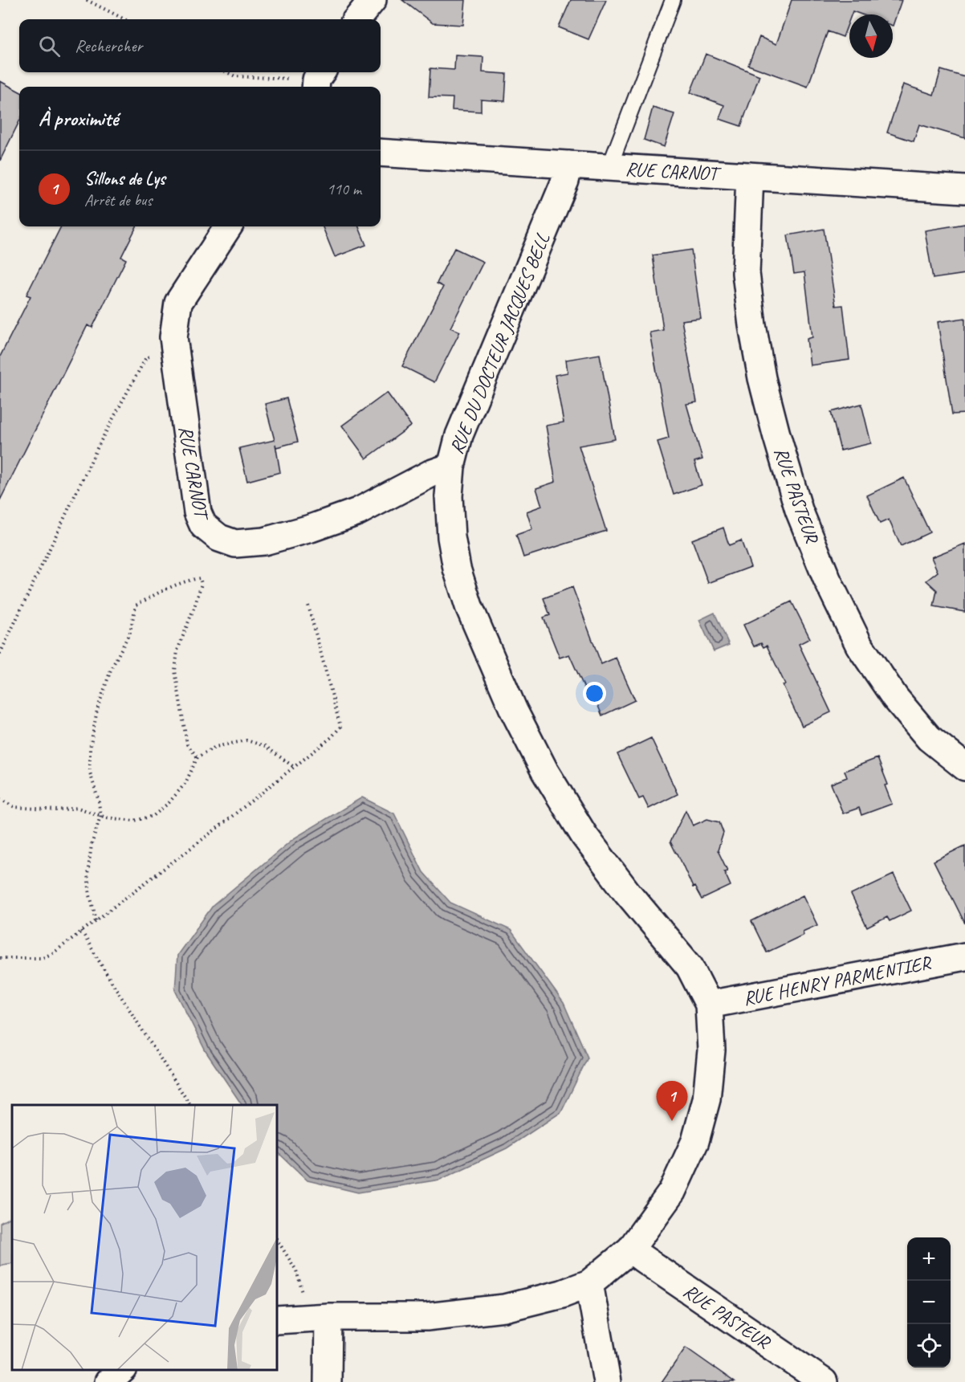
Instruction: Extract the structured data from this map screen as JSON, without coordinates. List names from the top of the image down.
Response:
{
  "streets": {
    "street": [
      "RUE CARNOT",
      "RUE DU DOCTEUR JACQUES BELL",
      "RUE PASTEUR",
      "RUE HENRY PARMENTIER"
    ]
  },
  "crossings": [
    ["RUE CARNOT", "RUE DU DOCTEUR JACQUES BELL"],
    ["RUE CARNOT", "RUE PASTEUR"],
    ["RUE DU DOCTEUR JACQUES BELL", "RUE PASTEUR"],
    ["RUE DU DOCTEUR JACQUES BELL", "RUE HENRY PARMENTIER"]
  ],
  "north": "bottom",
  "page": {
    "search": "Rechercher",
    "heading": "À proximité",
    "list": [
      {
        "mark": "1",
        "name": "Sillons de Lys",
        "note": "Arrêt de bus",
        "value": "110 m"
      }
    ],
    "pins": "1",
    "map_buttons": ["+", "−"]
  }
}
